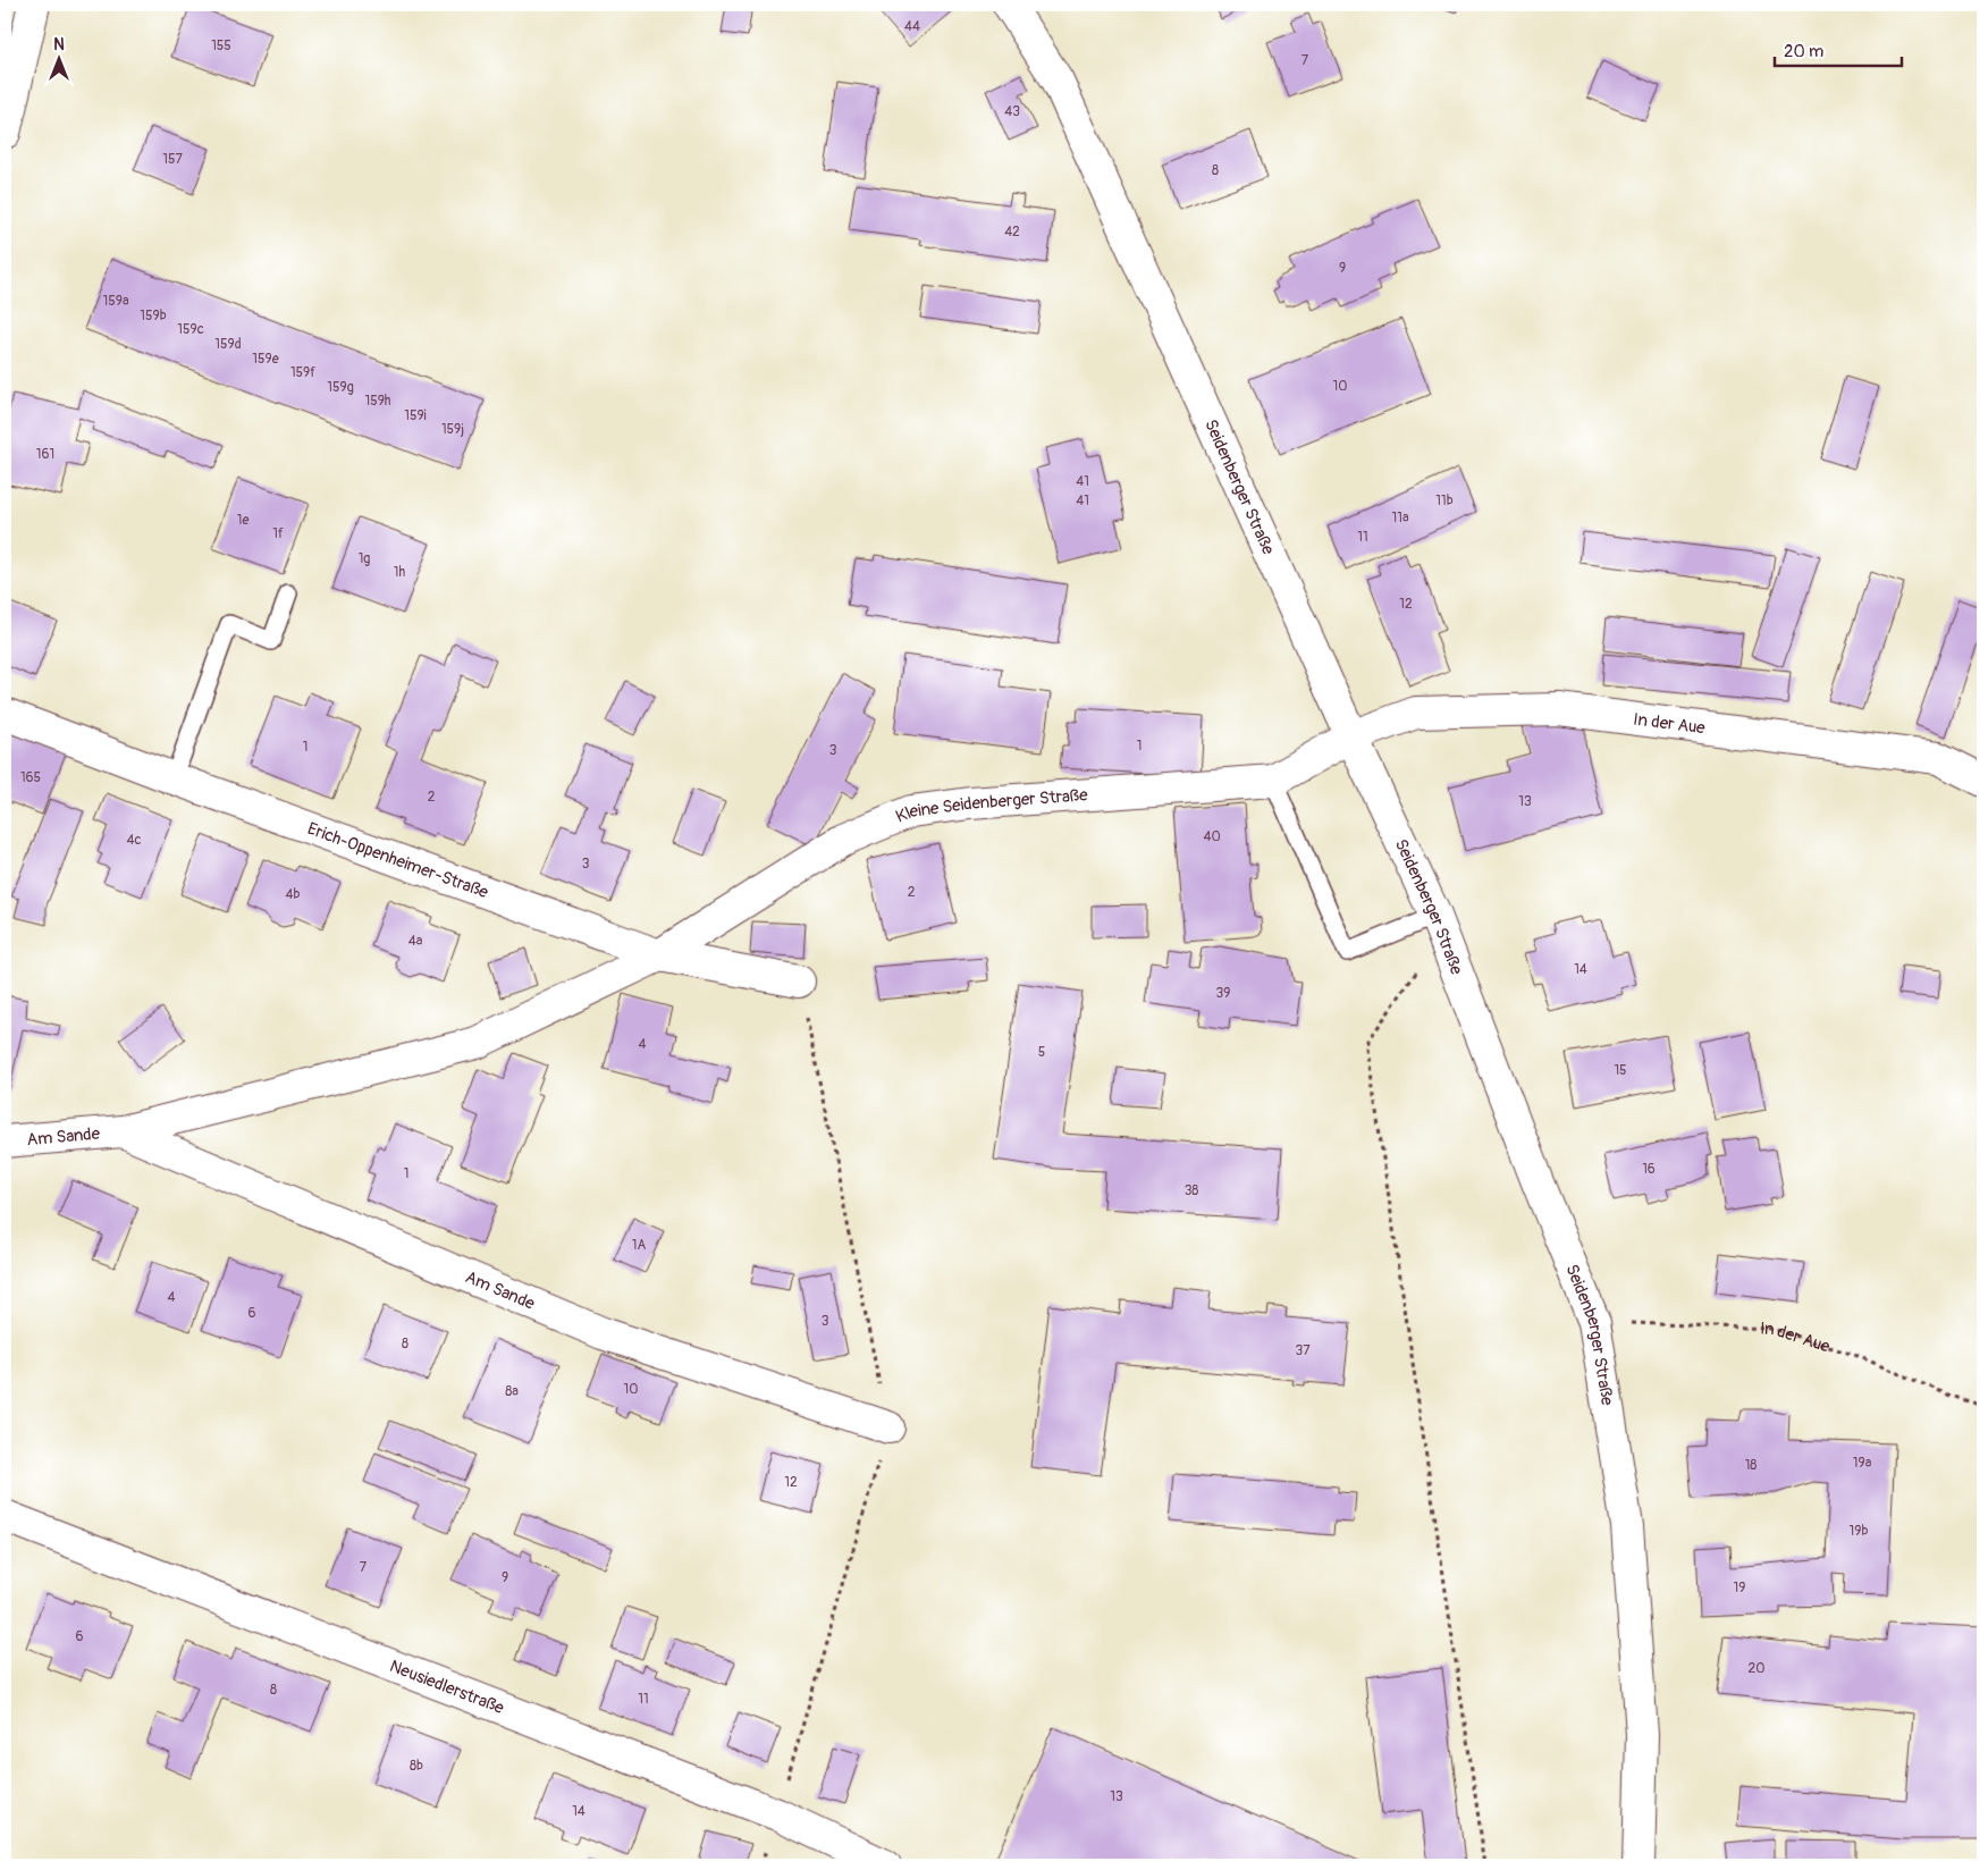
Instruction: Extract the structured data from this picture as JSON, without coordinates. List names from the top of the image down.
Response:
{
  "streets": {
    "street": [
      "Seidenberger Straße",
      "In der Aue",
      "Kleine Seidenberger Straße",
      "Erich-Oppenheimer-Straße",
      "Am Sande",
      "Neusiedlerstraße"
    ]
  },
  "crossings": [
    ["Seidenberger Straße", "In der Aue"],
    ["Seidenberger Straße", "Kleine Seidenberger Straße"],
    ["In der Aue", "Kleine Seidenberger Straße"],
    ["Kleine Seidenberger Straße", "Erich-Oppenheimer-Straße"],
    ["Kleine Seidenberger Straße", "Am Sande"],
    ["Erich-Oppenheimer-Straße", "Am Sande"]
  ],
  "house_numbers": [
    "44",
    "155",
    "7",
    "43",
    "157",
    "8",
    "42",
    "9",
    "159a",
    "159b",
    "159c",
    "159d",
    "159e",
    "159f",
    "10",
    "159g",
    "159h",
    "159i",
    "159j",
    "161",
    "41",
    "41",
    "11b",
    "11a",
    "1e",
    "1f",
    "11",
    "1g",
    "1h",
    "12",
    "1",
    "1",
    "3",
    "165",
    "2",
    "13",
    "40",
    "4c",
    "3",
    "2",
    "4b",
    "4a",
    "14",
    "39",
    "4",
    "5",
    "15",
    "16",
    "1",
    "38",
    "1A",
    "4",
    "6",
    "3",
    "8",
    "37",
    "10",
    "8a",
    "19a",
    "18",
    "12",
    "19b",
    "7",
    "9",
    "19",
    "6",
    "20",
    "8",
    "11",
    "8b",
    "13",
    "14"
  ],
  "scale_bar": "20 m",
  "north": "top"
}
